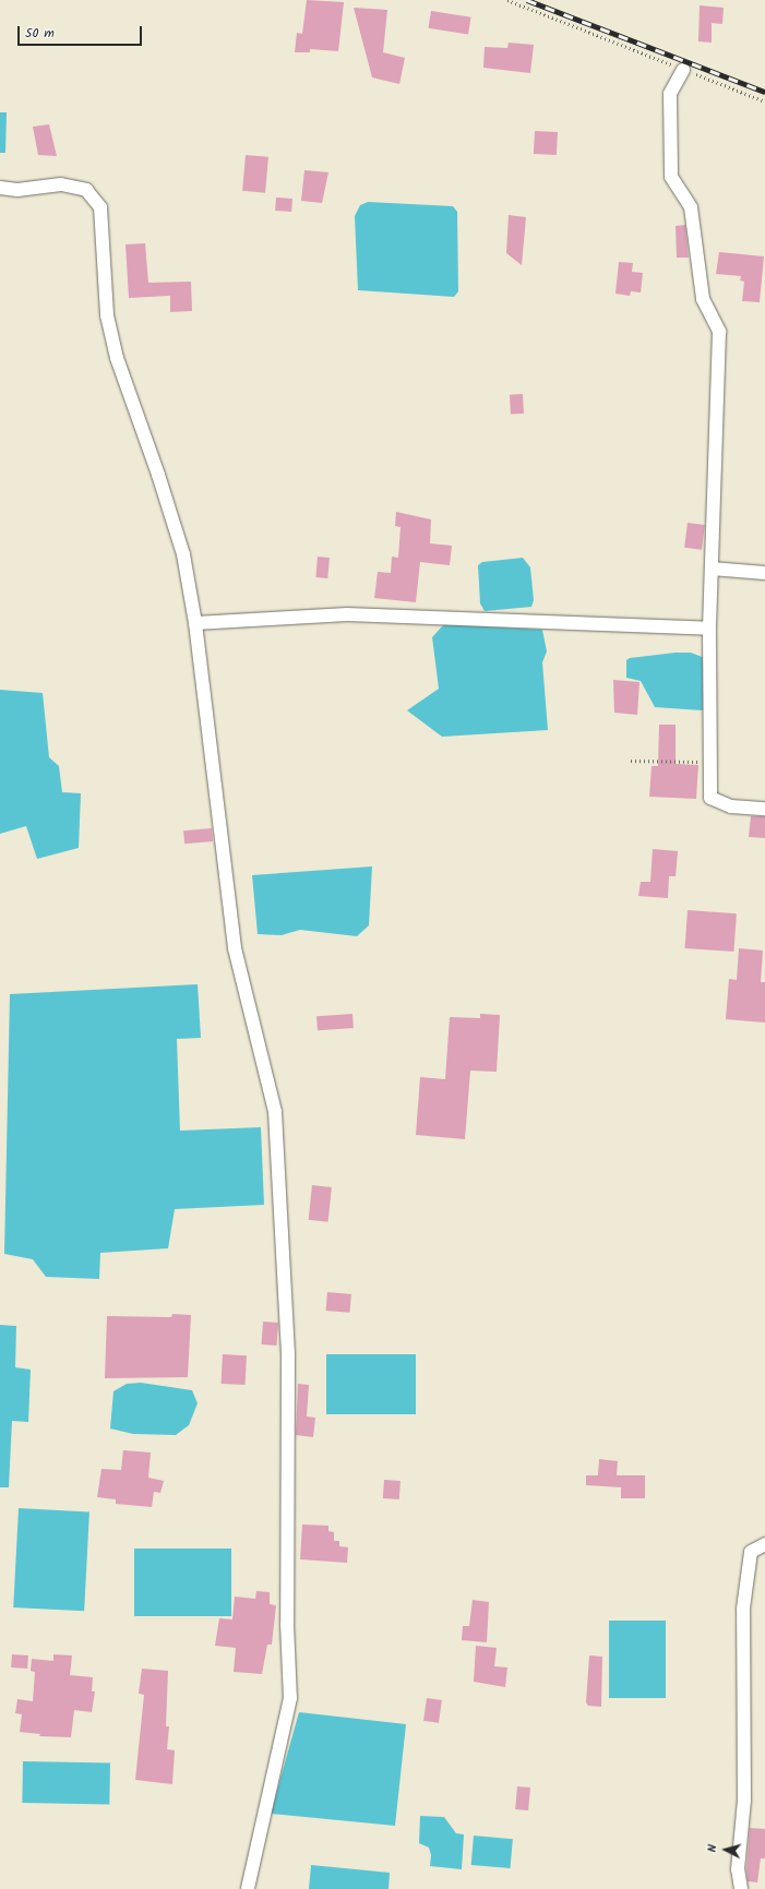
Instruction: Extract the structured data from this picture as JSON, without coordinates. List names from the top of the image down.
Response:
{
  "scale_bar": "50 m",
  "north": "left"
}
